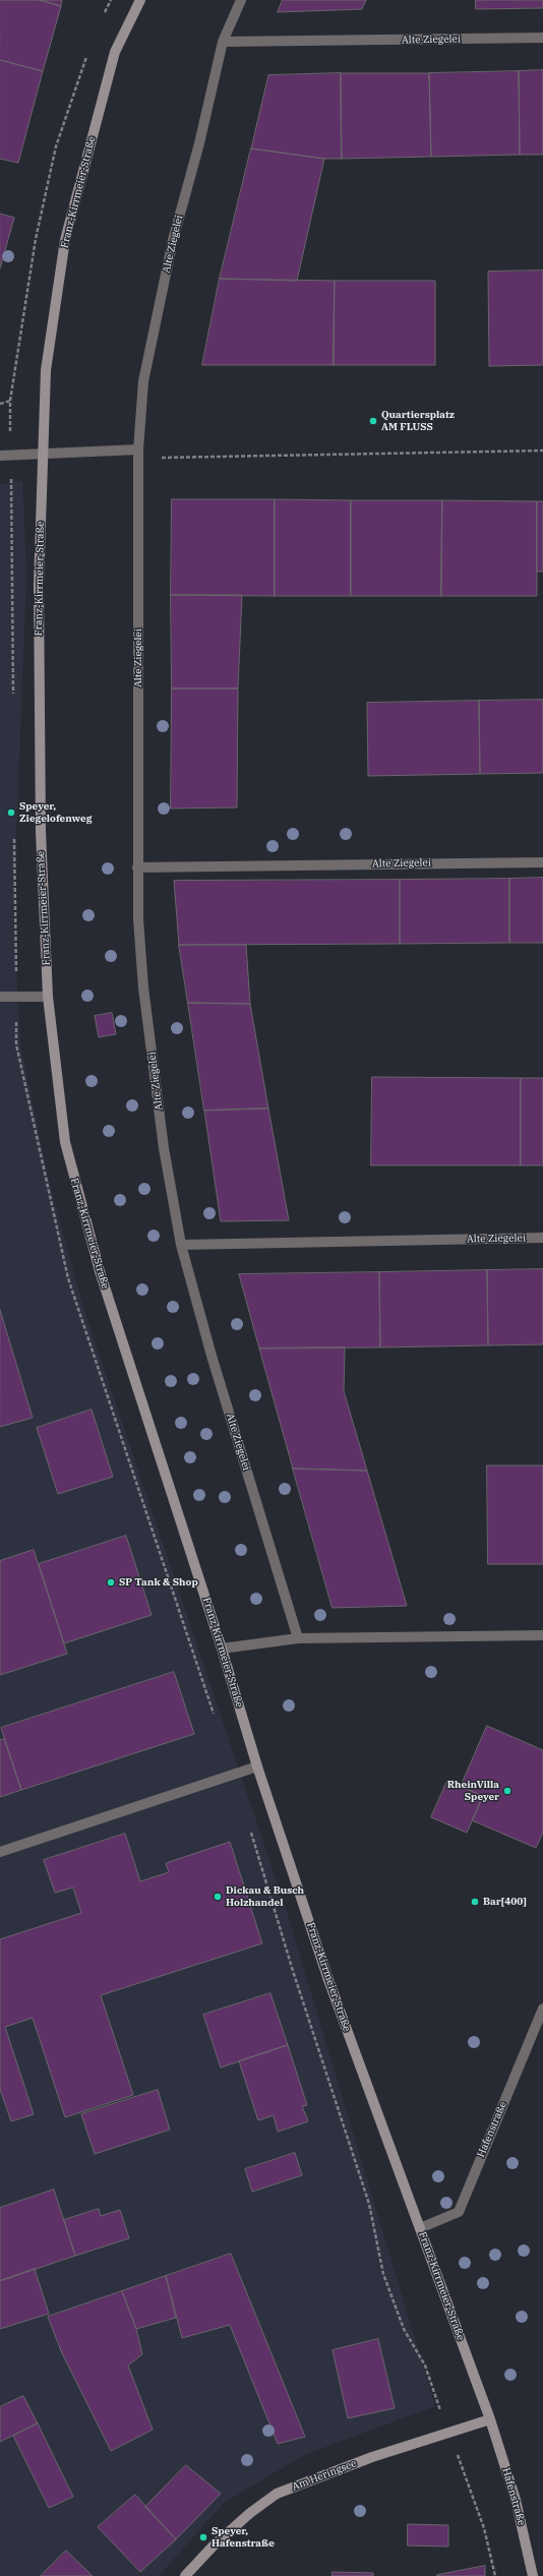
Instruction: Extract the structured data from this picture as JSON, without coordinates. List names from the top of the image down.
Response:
{
  "streets": {
    "street": [
      "Alte Ziegelei",
      "Franz-Kirrmeier-Straße",
      "Hafenstraße",
      "Am Heringsee"
    ]
  },
  "crossings": [
    ["Franz-Kirrmeier-Straße", "Hafenstraße"],
    ["Franz-Kirrmeier-Straße", "Am Heringsee"],
    ["Hafenstraße", "Am Heringsee"]
  ],
  "places": [
    "Quartiersplatz AM FLUSS",
    "Speyer, Ziegelofenweg",
    "SP Tank & Shop",
    "RheinVilla Speyer",
    "Dickau & Busch Holzhandel",
    "Bar[400]",
    "Speyer, Hafenstraße"
  ]
}
